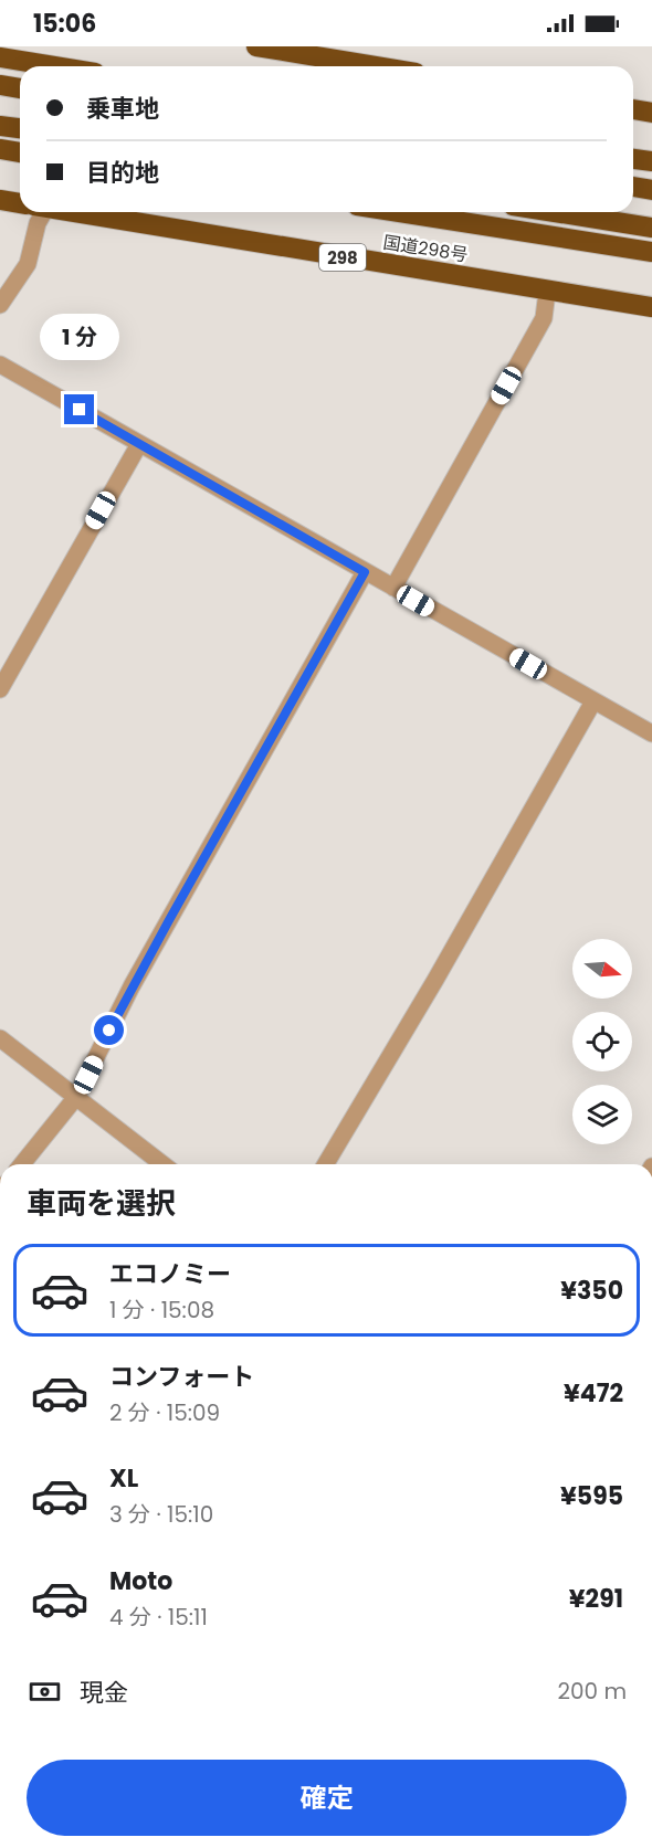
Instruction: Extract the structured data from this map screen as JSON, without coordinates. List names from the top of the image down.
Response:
{
  "streets": {
    "highway": ["国道298号", "298"]
  },
  "north": "right",
  "page": {
    "status": "15:06",
    "banner": ["乗車地", "目的地"],
    "bubble": "1 分",
    "heading": "車両を選択",
    "list": [
      {
        "name": "エコノミー",
        "note": "1 分 · 15:08",
        "value": "¥350"
      },
      {
        "name": "コンフォート",
        "note": "2 分 · 15:09",
        "value": "¥472"
      },
      {
        "name": "XL",
        "note": "3 分 · 15:10",
        "value": "¥595"
      },
      {
        "name": "Moto",
        "note": "4 分 · 15:11",
        "value": "¥291"
      }
    ],
    "pay": ["現金", "200 m"],
    "buttons": "確定"
  }
}
